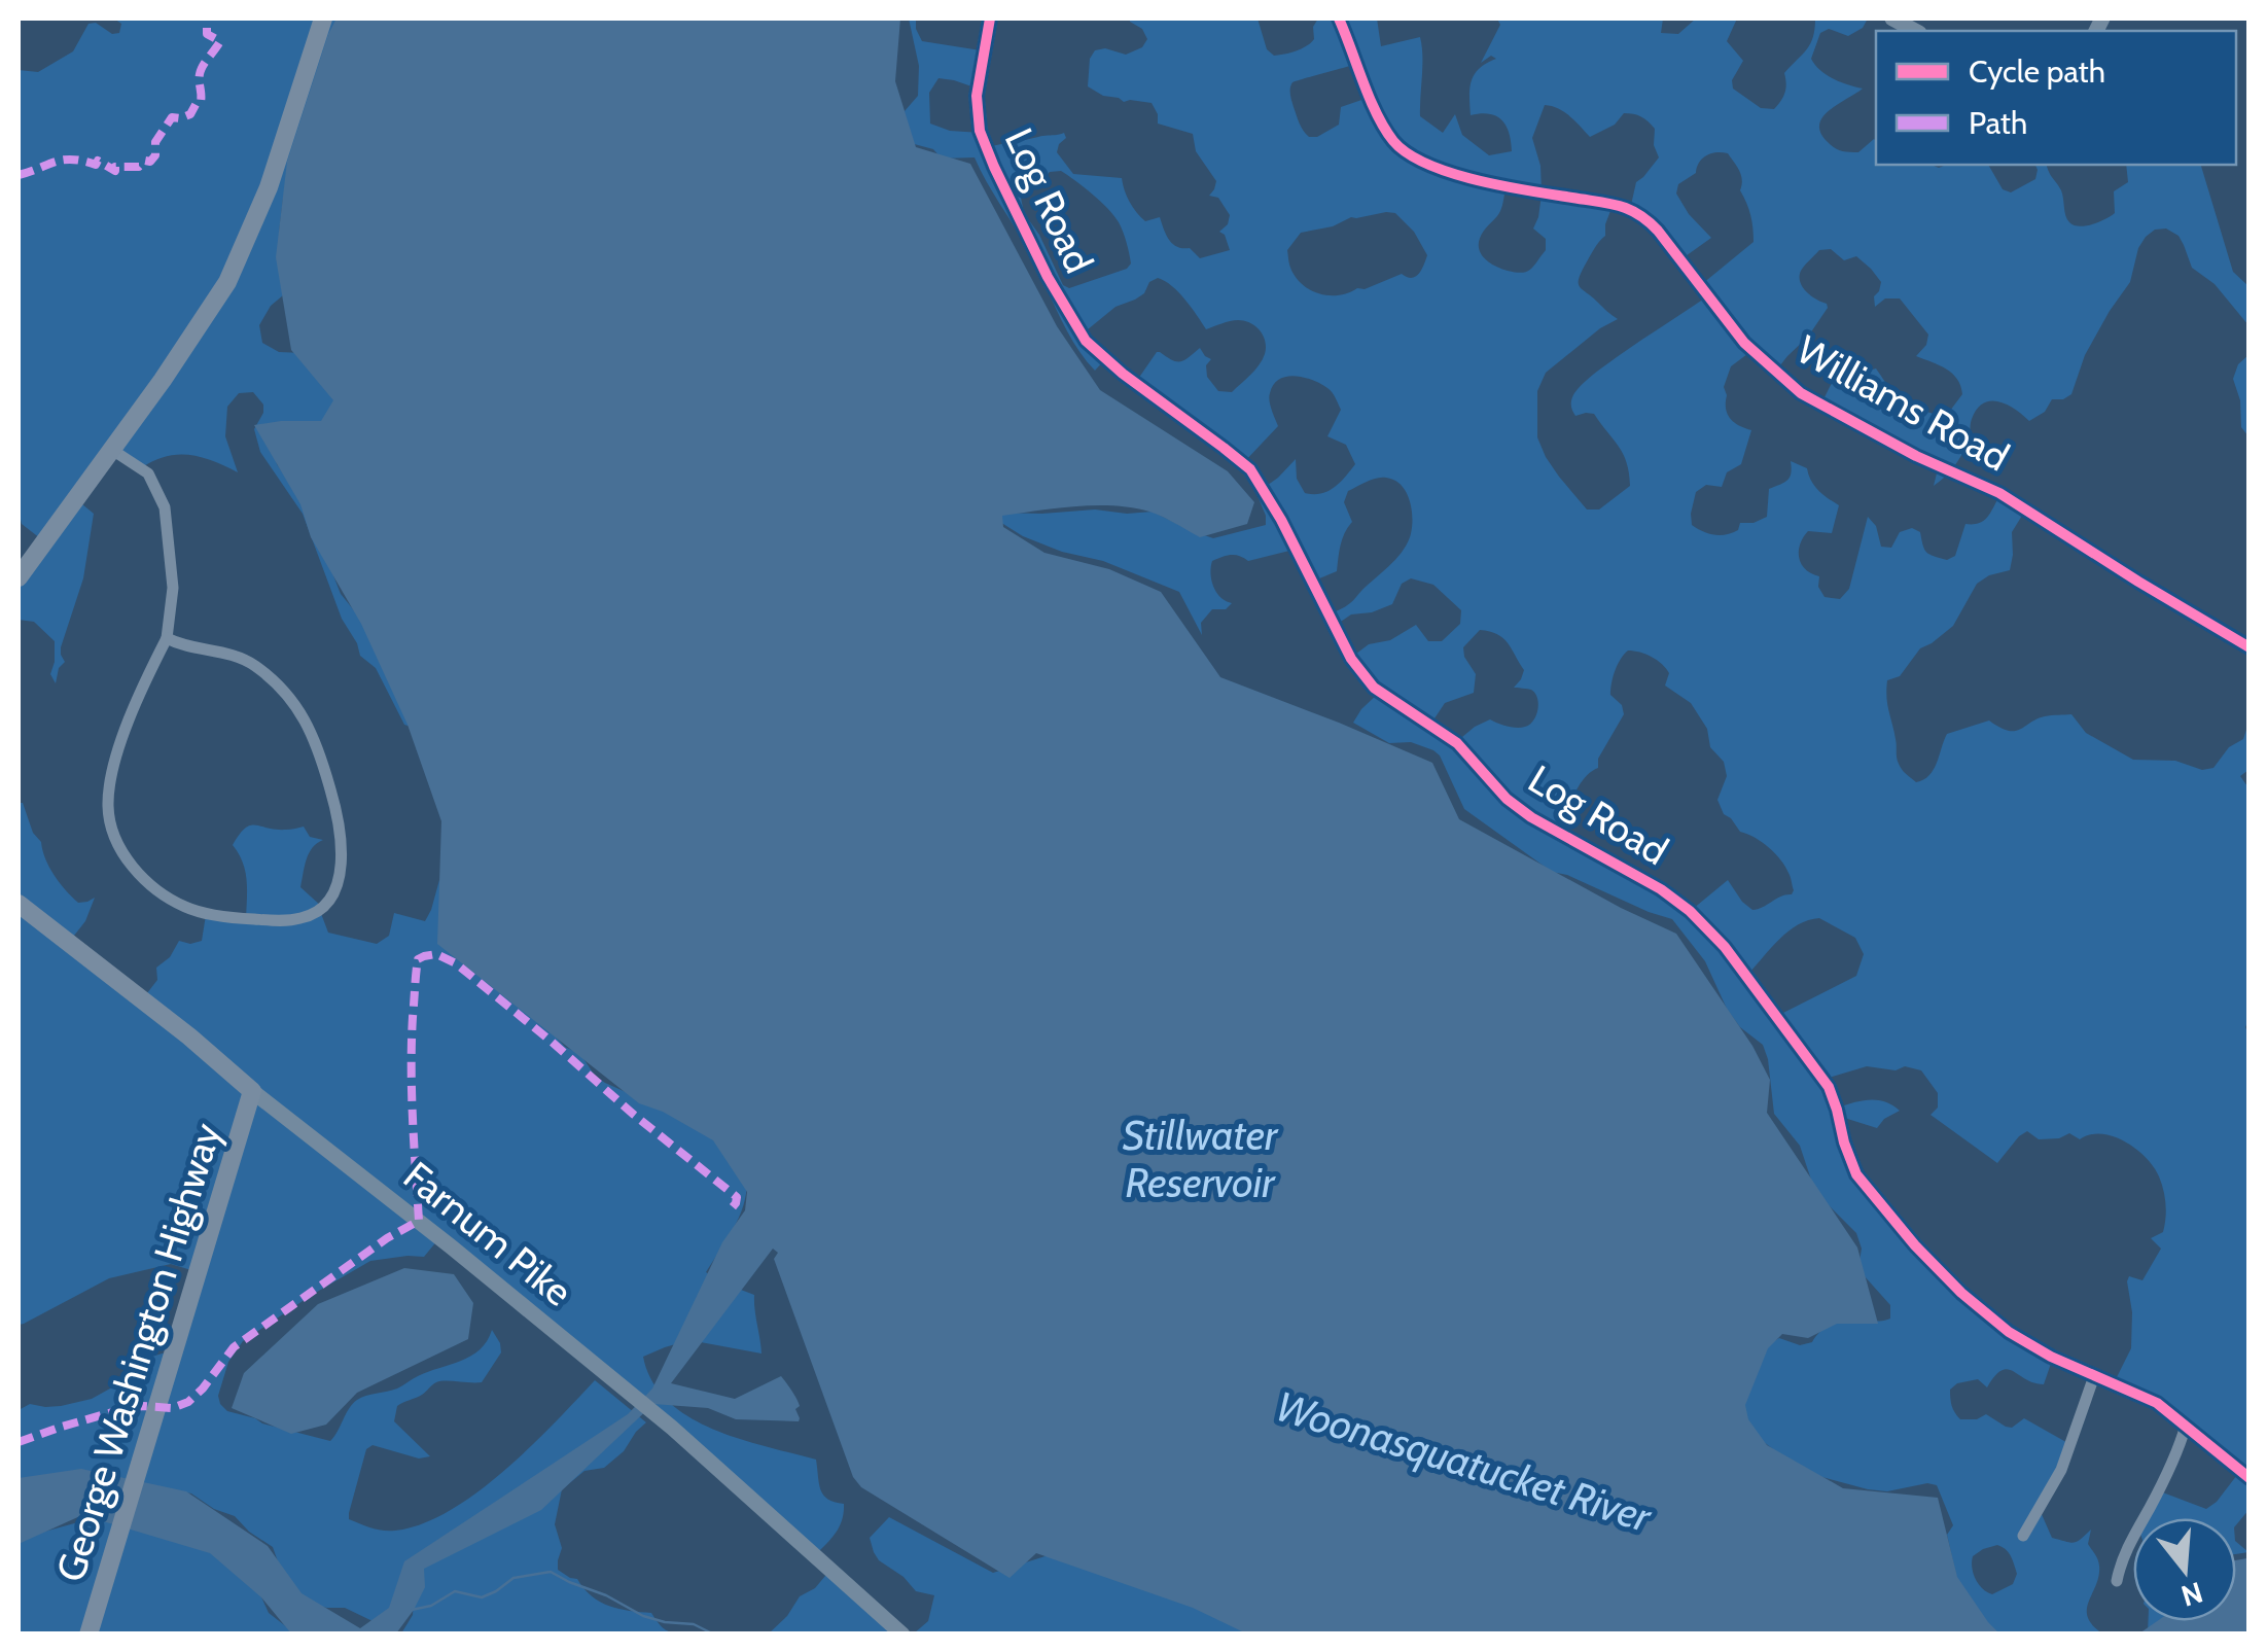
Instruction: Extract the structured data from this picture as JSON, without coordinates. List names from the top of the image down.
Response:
{
  "streets": {
    "main road": ["Farnum Pike", "George Washington Highway"],
    "street": ["Log Road", "Williams Road"]
  },
  "crossings": [
    ["Farnum Pike", "George Washington Highway"]
  ],
  "water": ["Stillwater Reservoir", "Woonasquatucket River"],
  "legend": ["Cycle path", "Path"],
  "north": "bottom"
}
